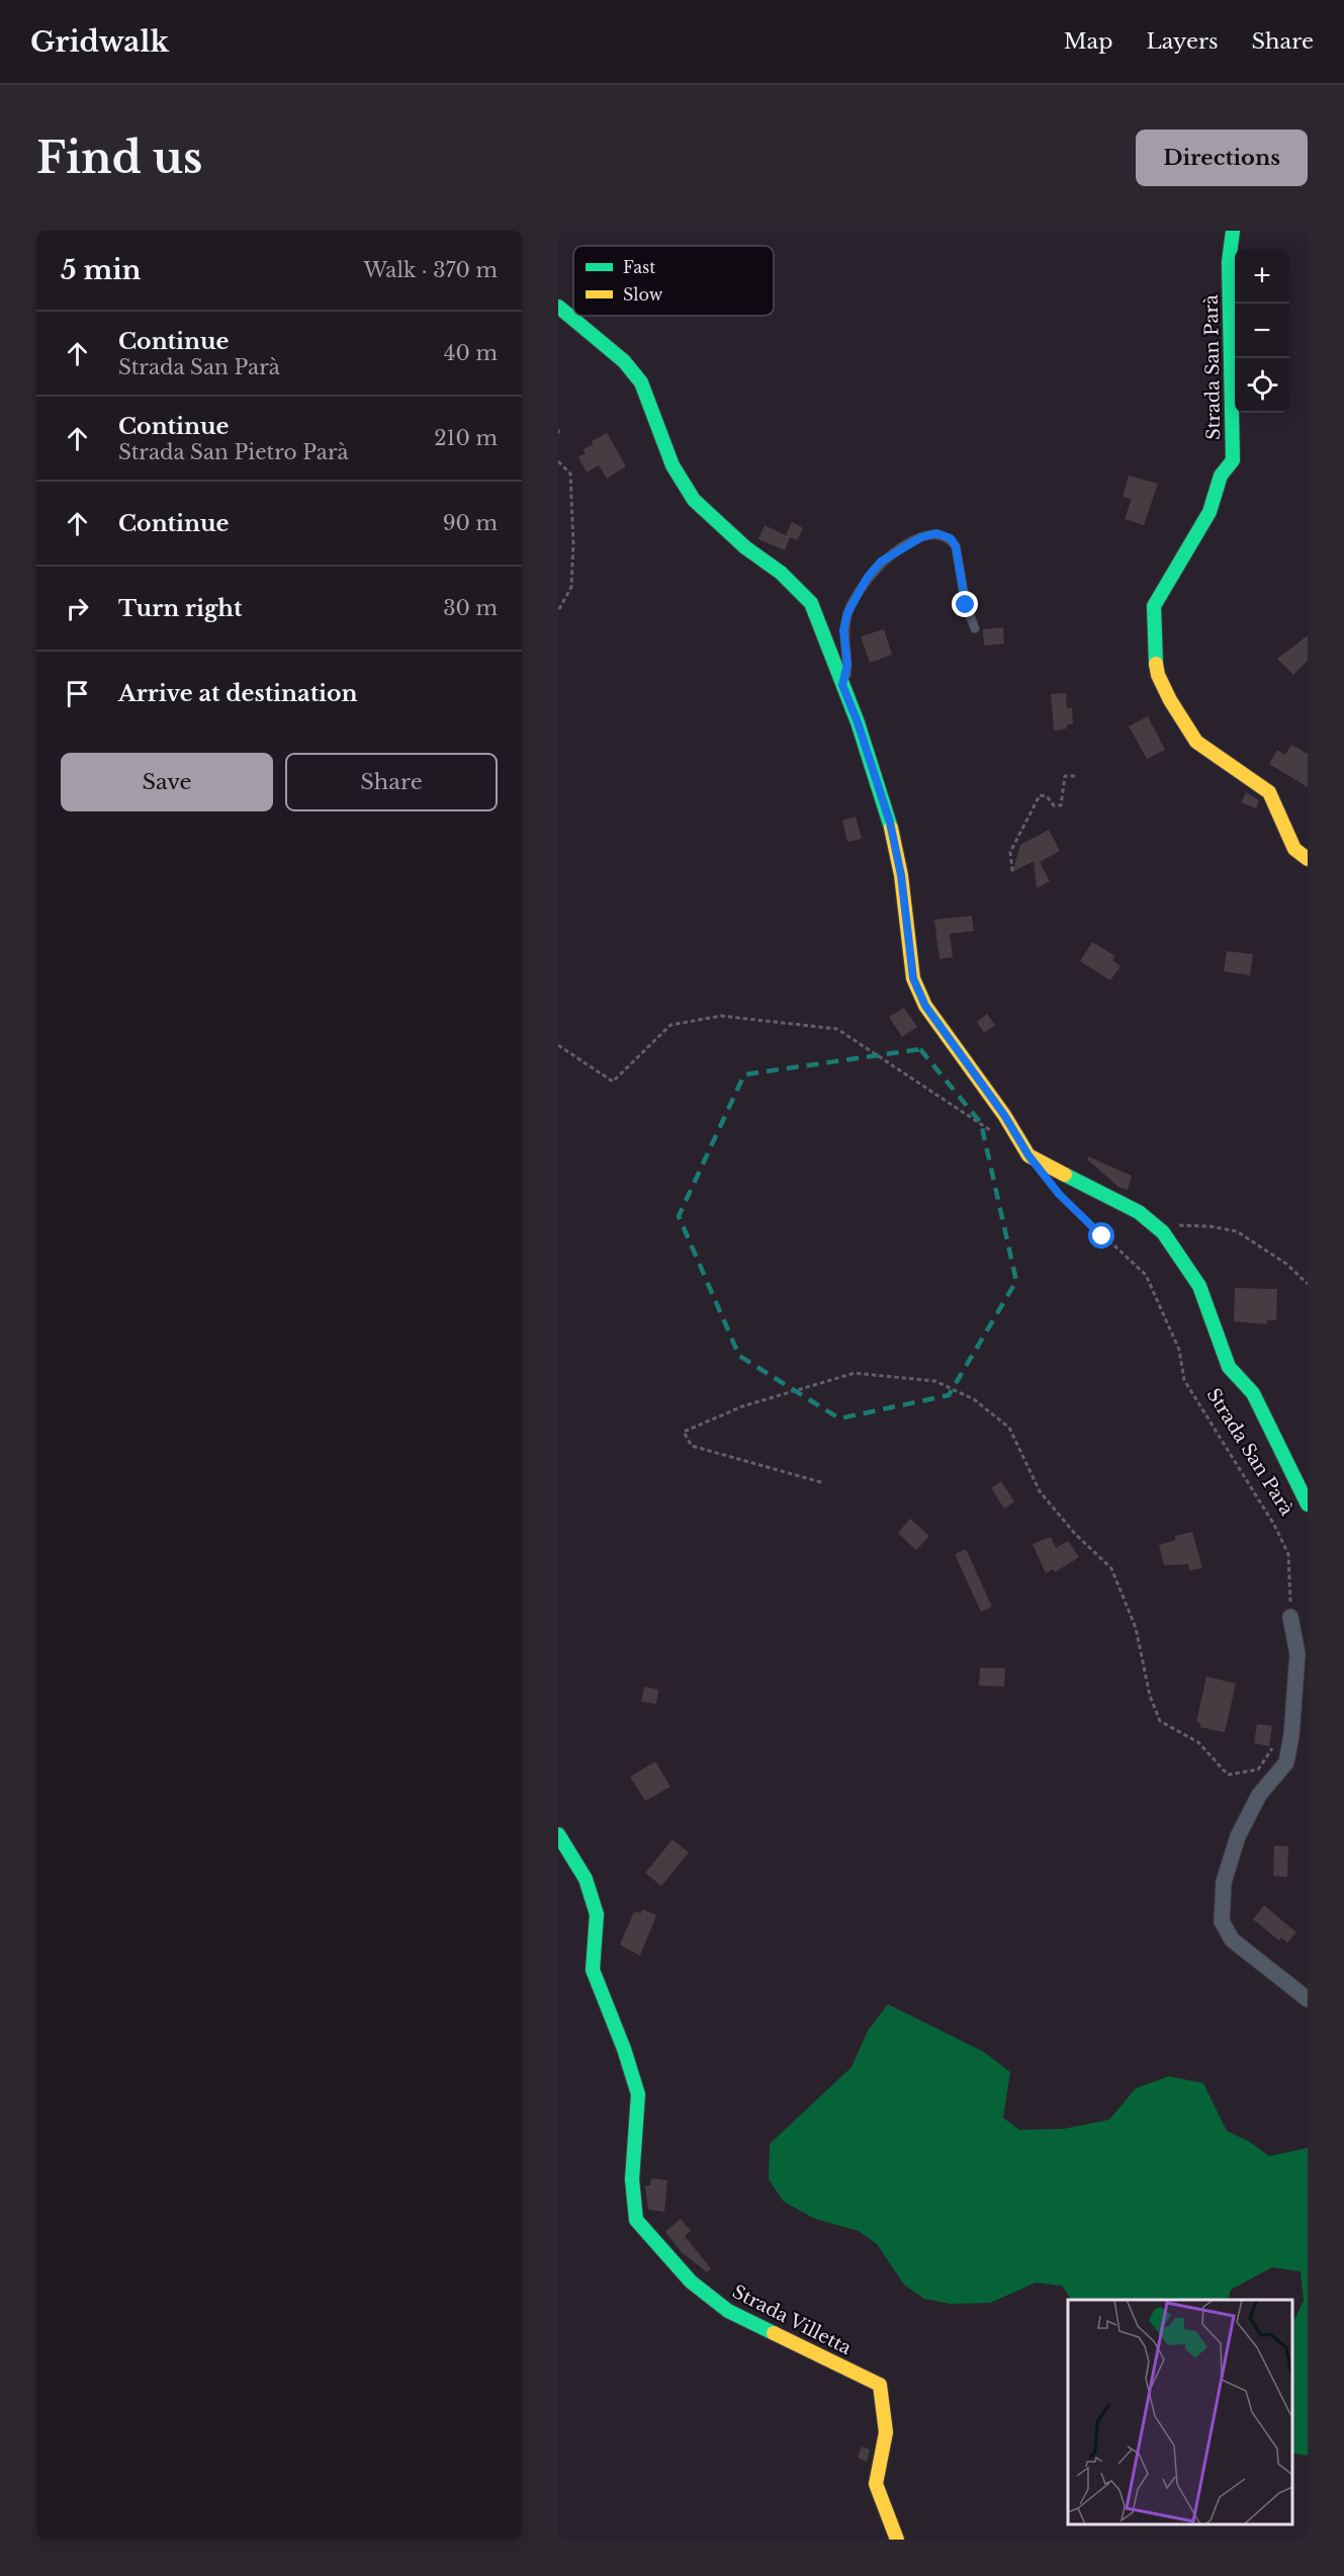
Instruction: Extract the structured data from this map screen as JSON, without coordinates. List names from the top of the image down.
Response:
{
  "streets": {
    "street": ["Strada San Parà", "Strada Villetta"]
  },
  "legend": ["Fast", "Slow"],
  "page": {
    "header": "Gridwalk",
    "nav": ["Map", "Layers", "Share"],
    "buttons": [
      "Directions",
      ["Save", "Share"]
    ],
    "title": "Find us",
    "heading": ["5 min", "Walk · 370 m"],
    "map_buttons": ["+", "−"],
    "list": [
      ["Continue", "Strada San Parà", "40 m"],
      ["Continue", "Strada San Pietro Parà", "210 m"],
      ["Continue", "90 m"],
      ["Turn right", "30 m"],
      "Arrive at destination"
    ]
  }
}
